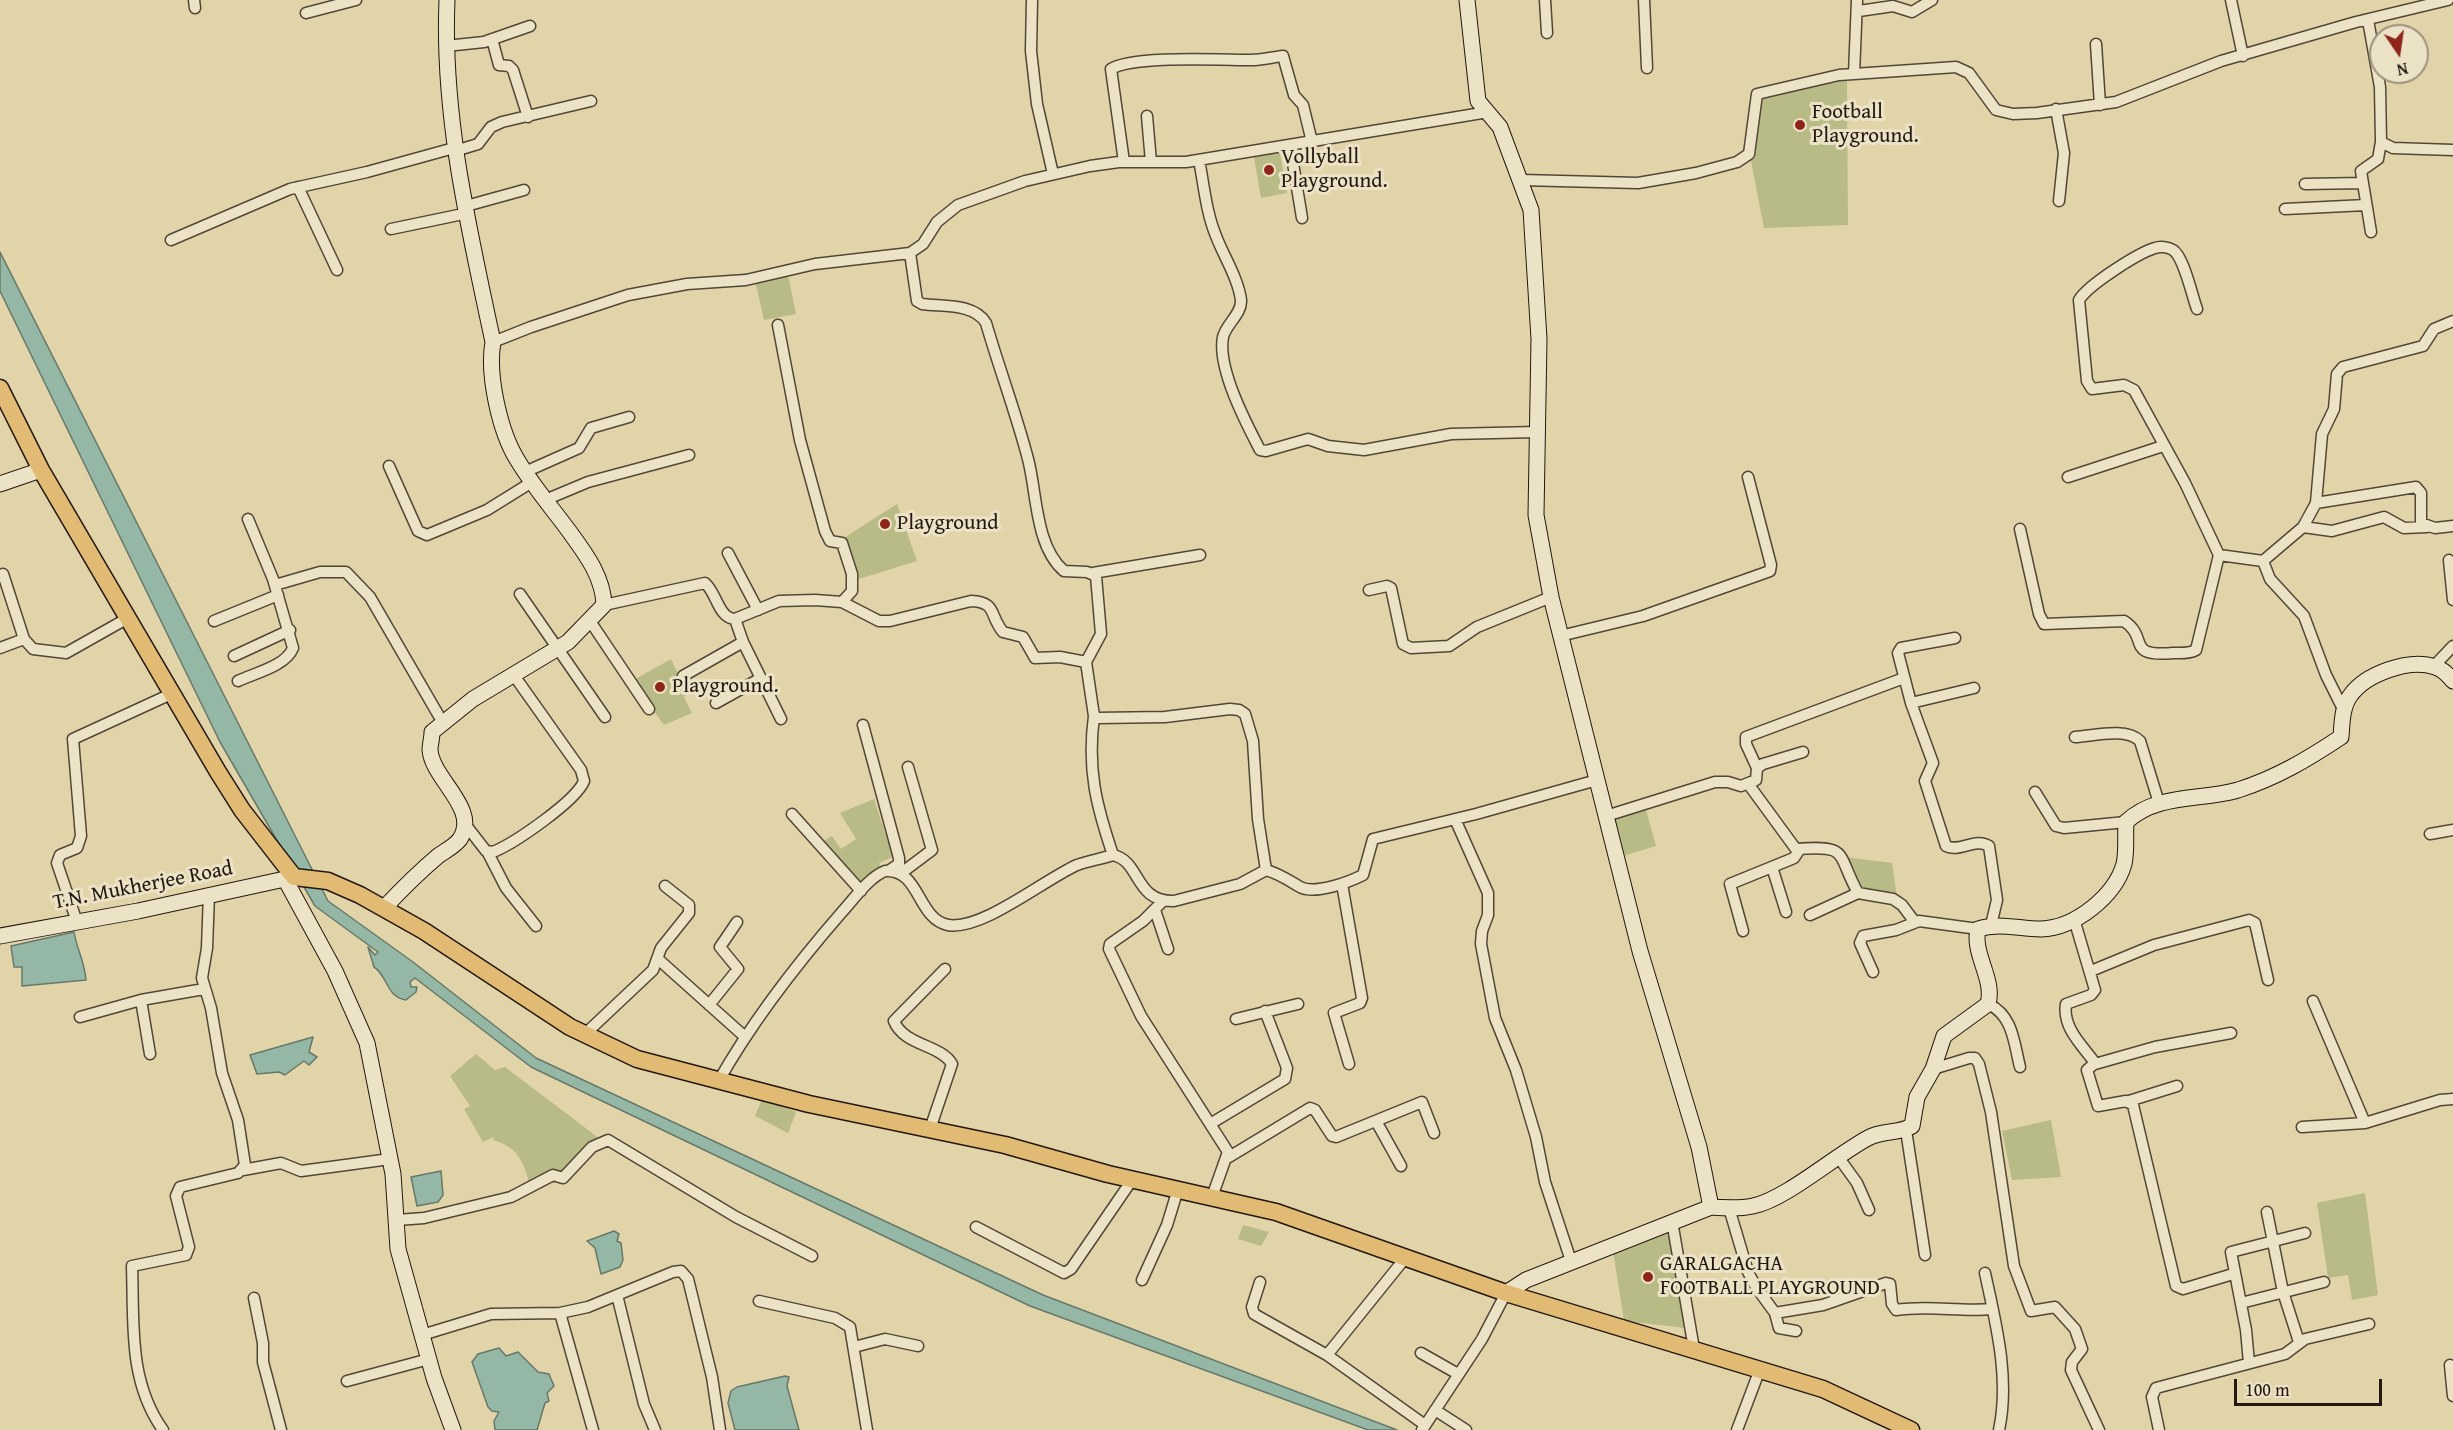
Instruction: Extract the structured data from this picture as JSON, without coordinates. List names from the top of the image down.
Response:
{
  "streets": {
    "street": ["T.N. Mukherjee Road"]
  },
  "places": [
    "Football Playground.",
    "Vollyball Playground.",
    "Playground",
    "Playground.",
    "GARALGACHA FOOTBALL PLAYGROUND"
  ],
  "scale_bar": "100 m",
  "north": "bottom"
}
